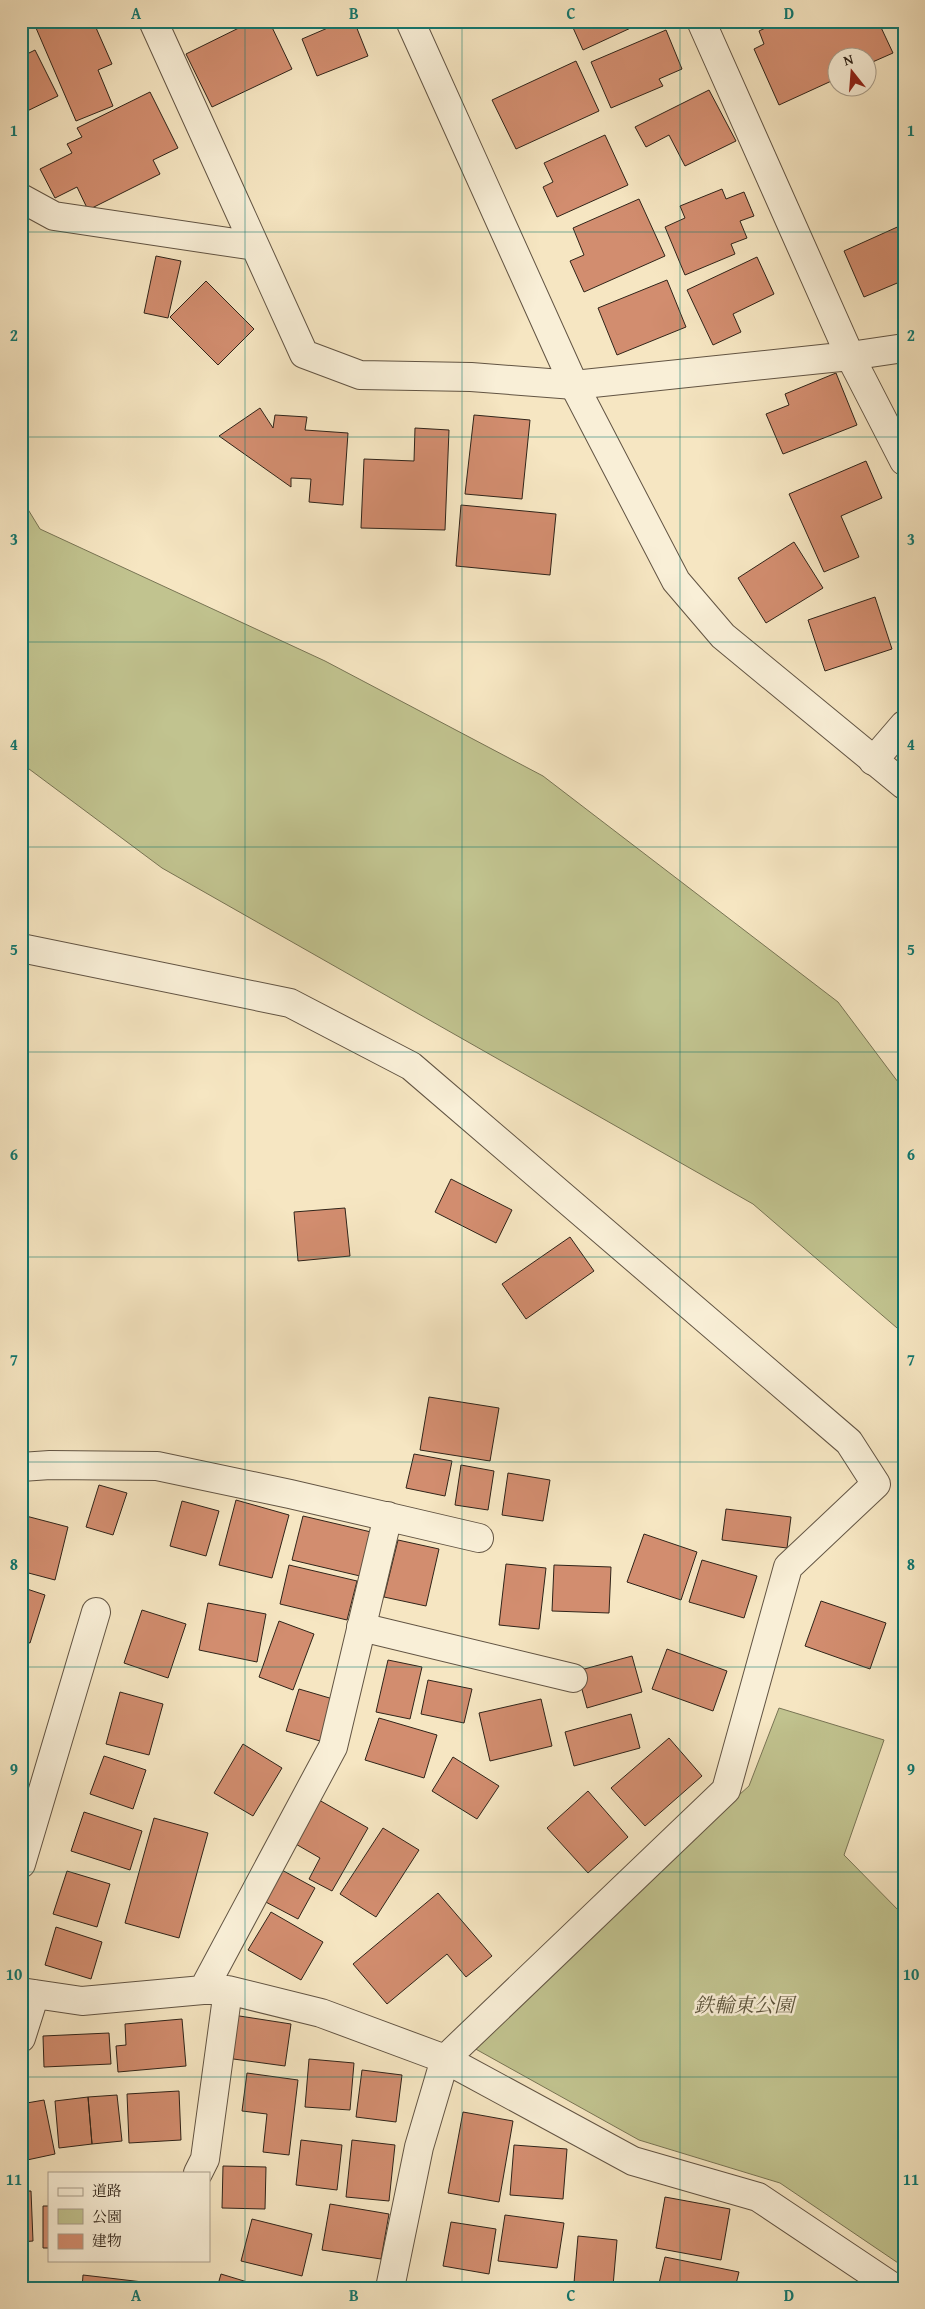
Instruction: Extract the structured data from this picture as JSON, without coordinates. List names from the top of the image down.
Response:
{
  "parks": ["鉄輪東公園"],
  "legend": ["道路", "公園", "建物"],
  "north": "top",
  "grid": {
    "columns": [
      "A",
      "B",
      "C",
      "D"
    ],
    "rows": [
      "1",
      "2",
      "3",
      "4",
      "5",
      "6",
      "7",
      "8",
      "9",
      "10",
      "11"
    ]
  }
}
